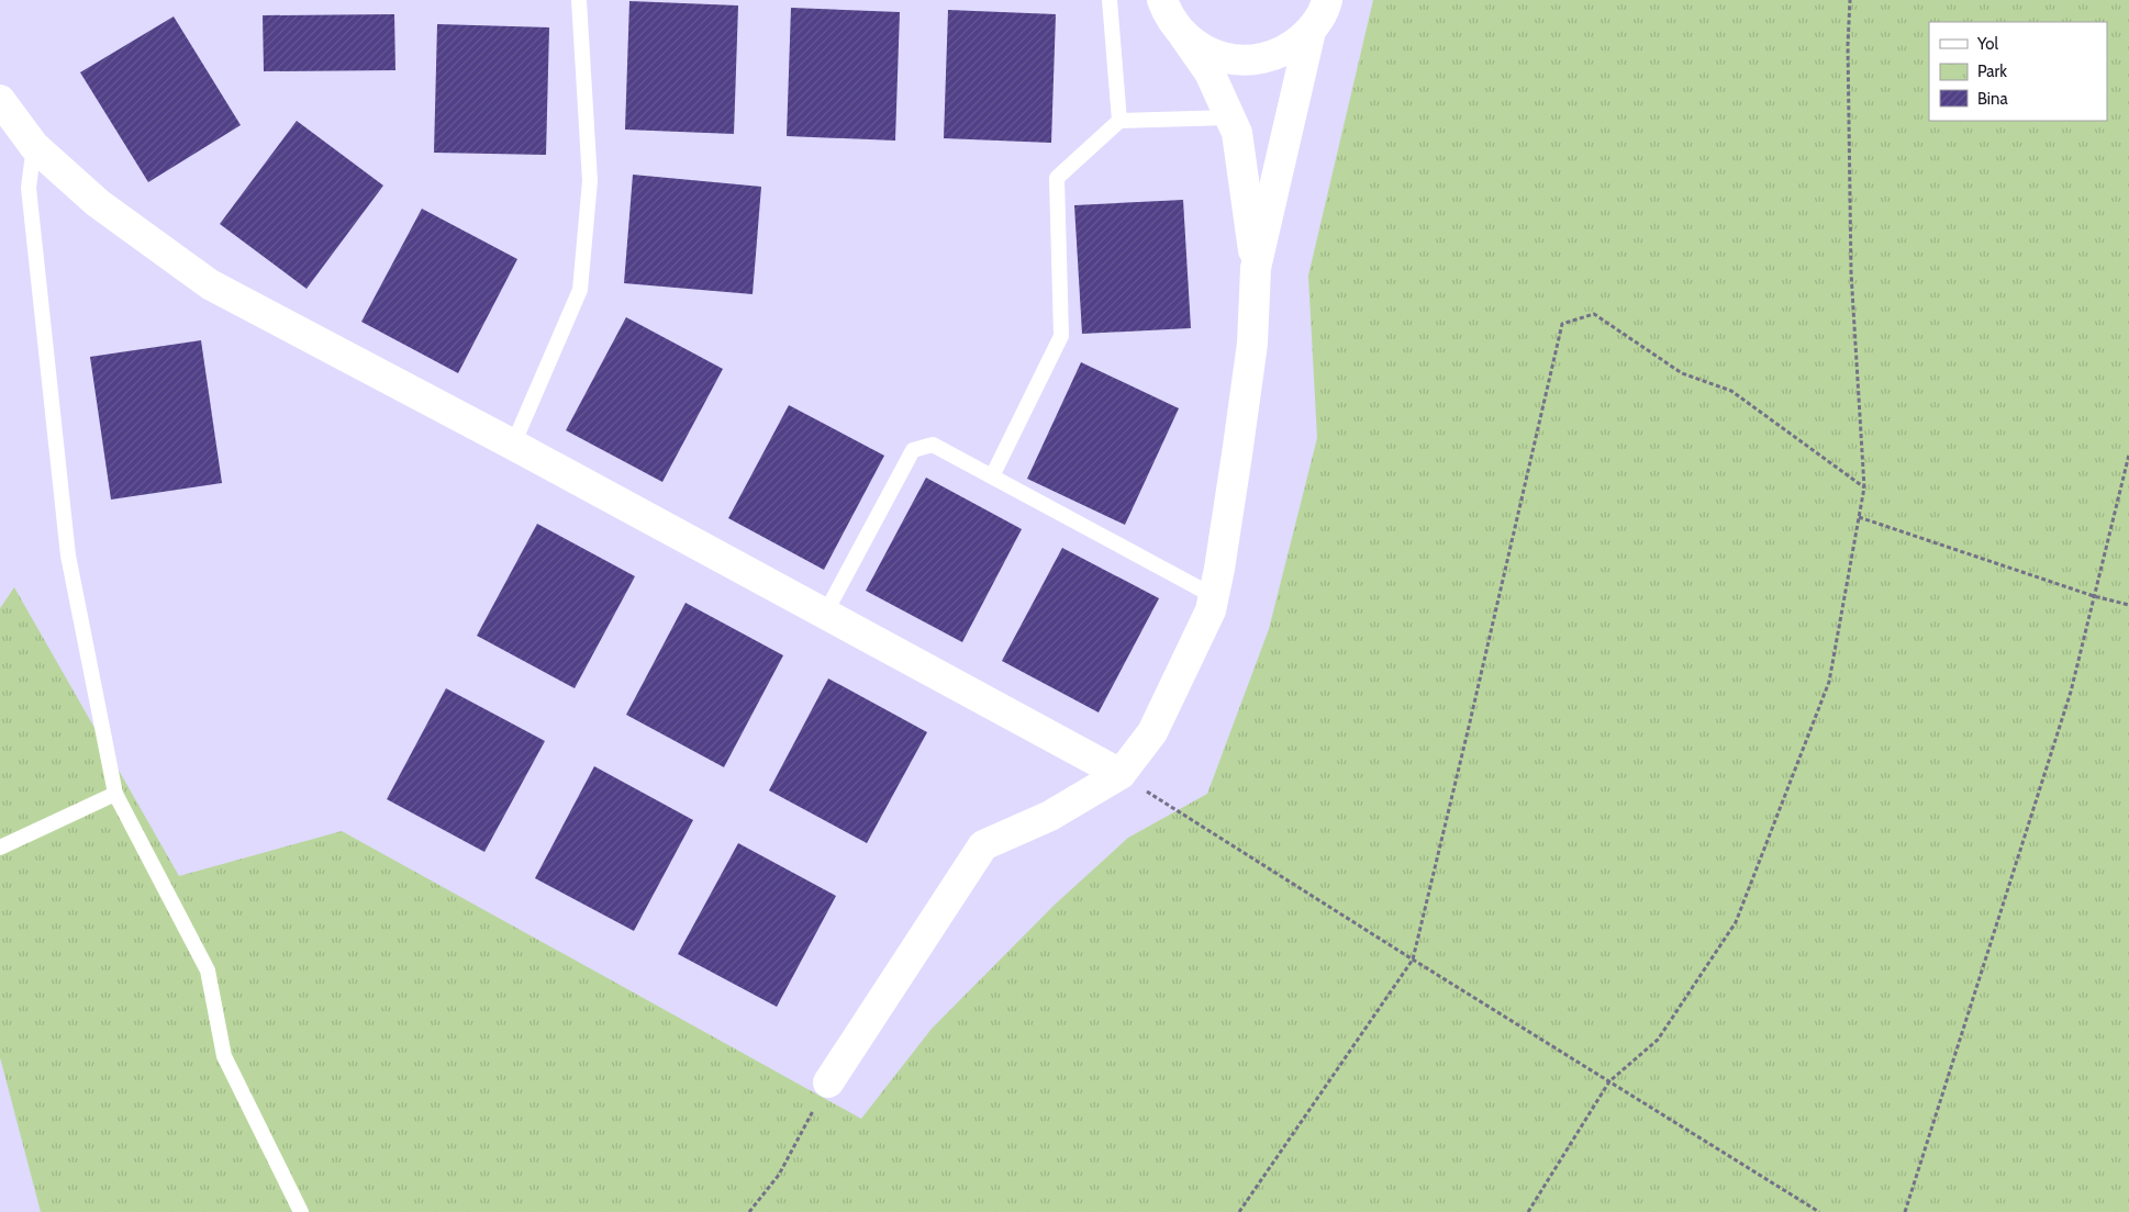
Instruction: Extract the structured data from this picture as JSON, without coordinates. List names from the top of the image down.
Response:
{
  "legend": ["Yol", "Park", "Bina"]
}
